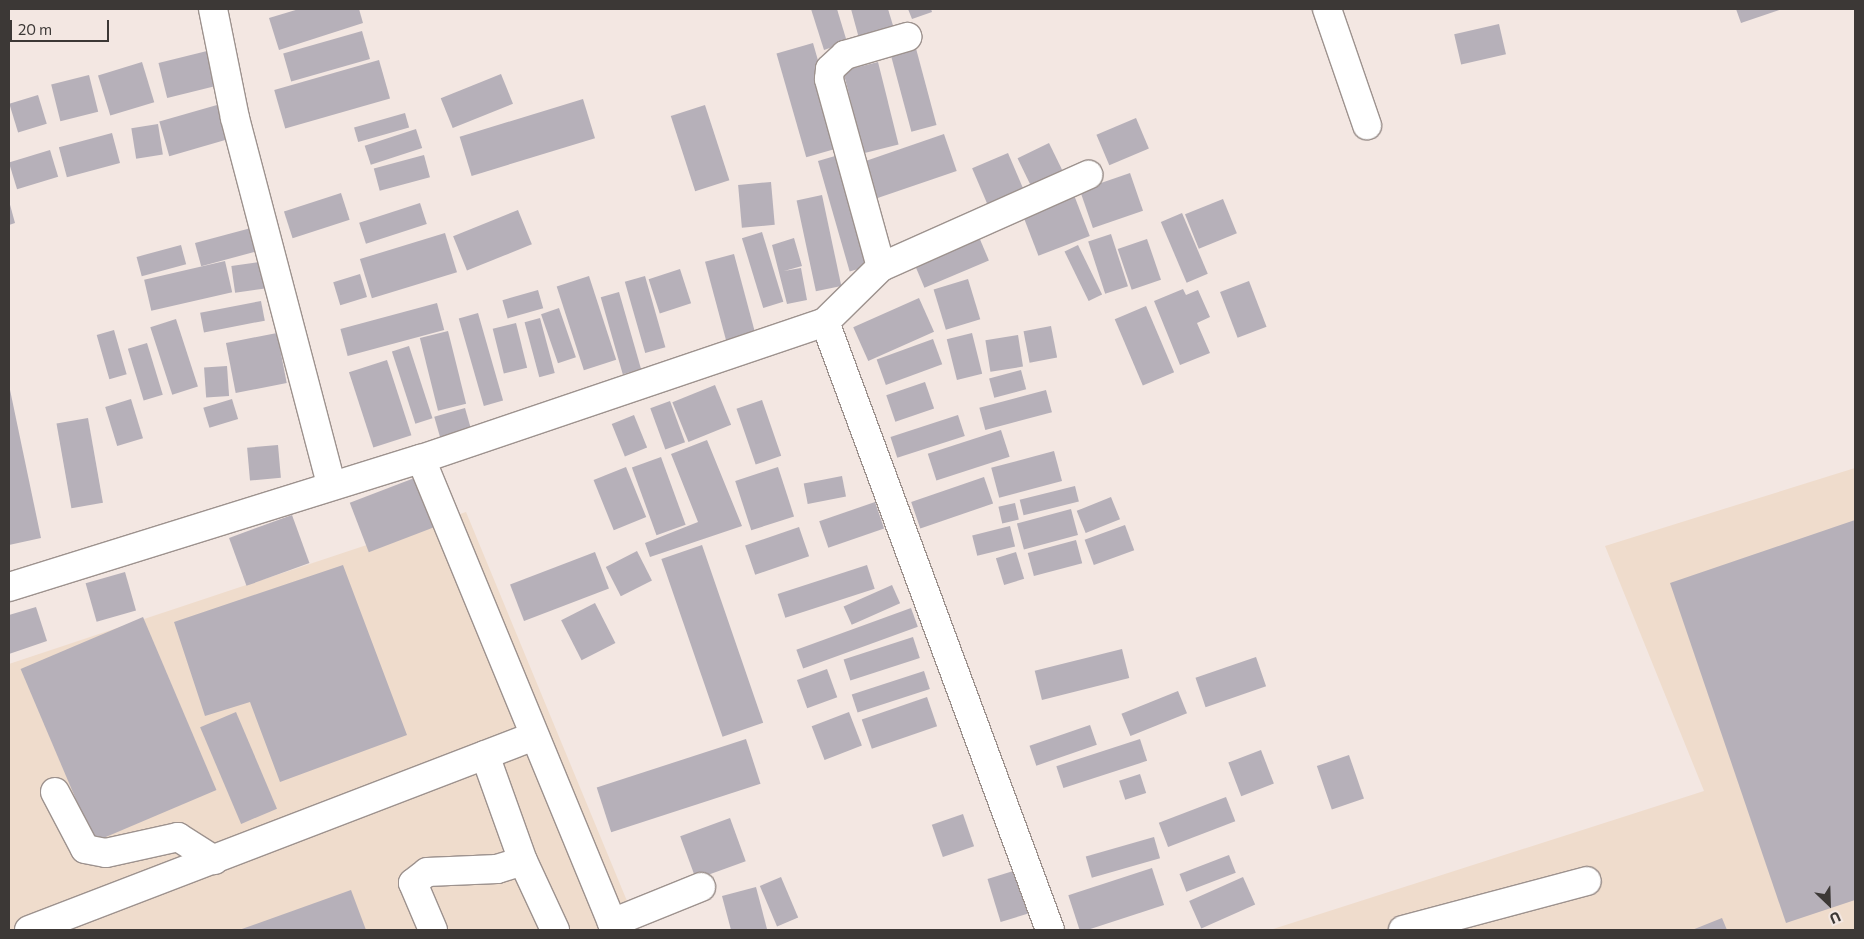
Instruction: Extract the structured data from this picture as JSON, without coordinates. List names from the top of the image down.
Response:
{
  "scale_bar": "20 m",
  "north": "bottom right"
}
